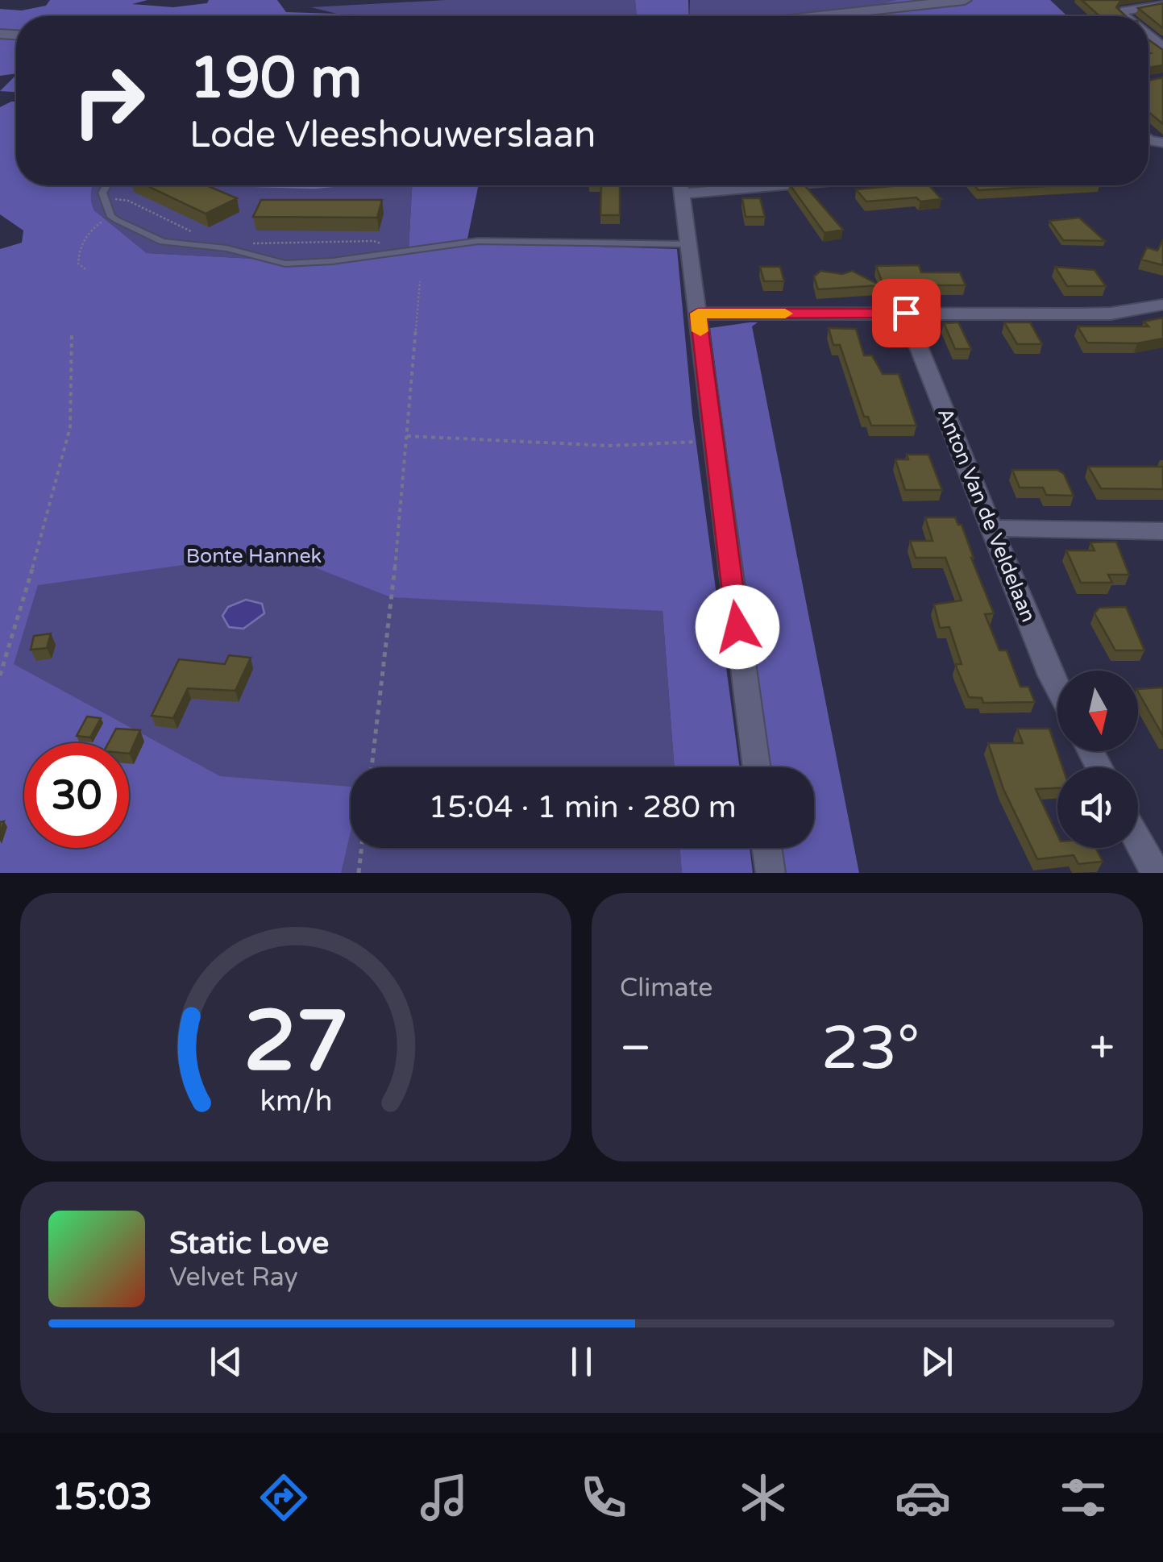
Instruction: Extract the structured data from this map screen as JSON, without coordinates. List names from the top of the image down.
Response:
{
  "streets": {
    "street": ["Anton Van de Veldelaan"]
  },
  "parks": ["Bonte Hannek"],
  "north": "bottom",
  "page": {
    "turn": ["190 m", "Lode Vleeshouwerslaan"],
    "limit": "30",
    "trip": "15:04 · 1 min · 280 m",
    "tile": "Climate",
    "heat": ["−", "23°", "+"],
    "song": ["Static Love", "Velvet Ray"],
    "tabs": "15:03",
    "gauge": ["27", "km/h"]
  }
}
